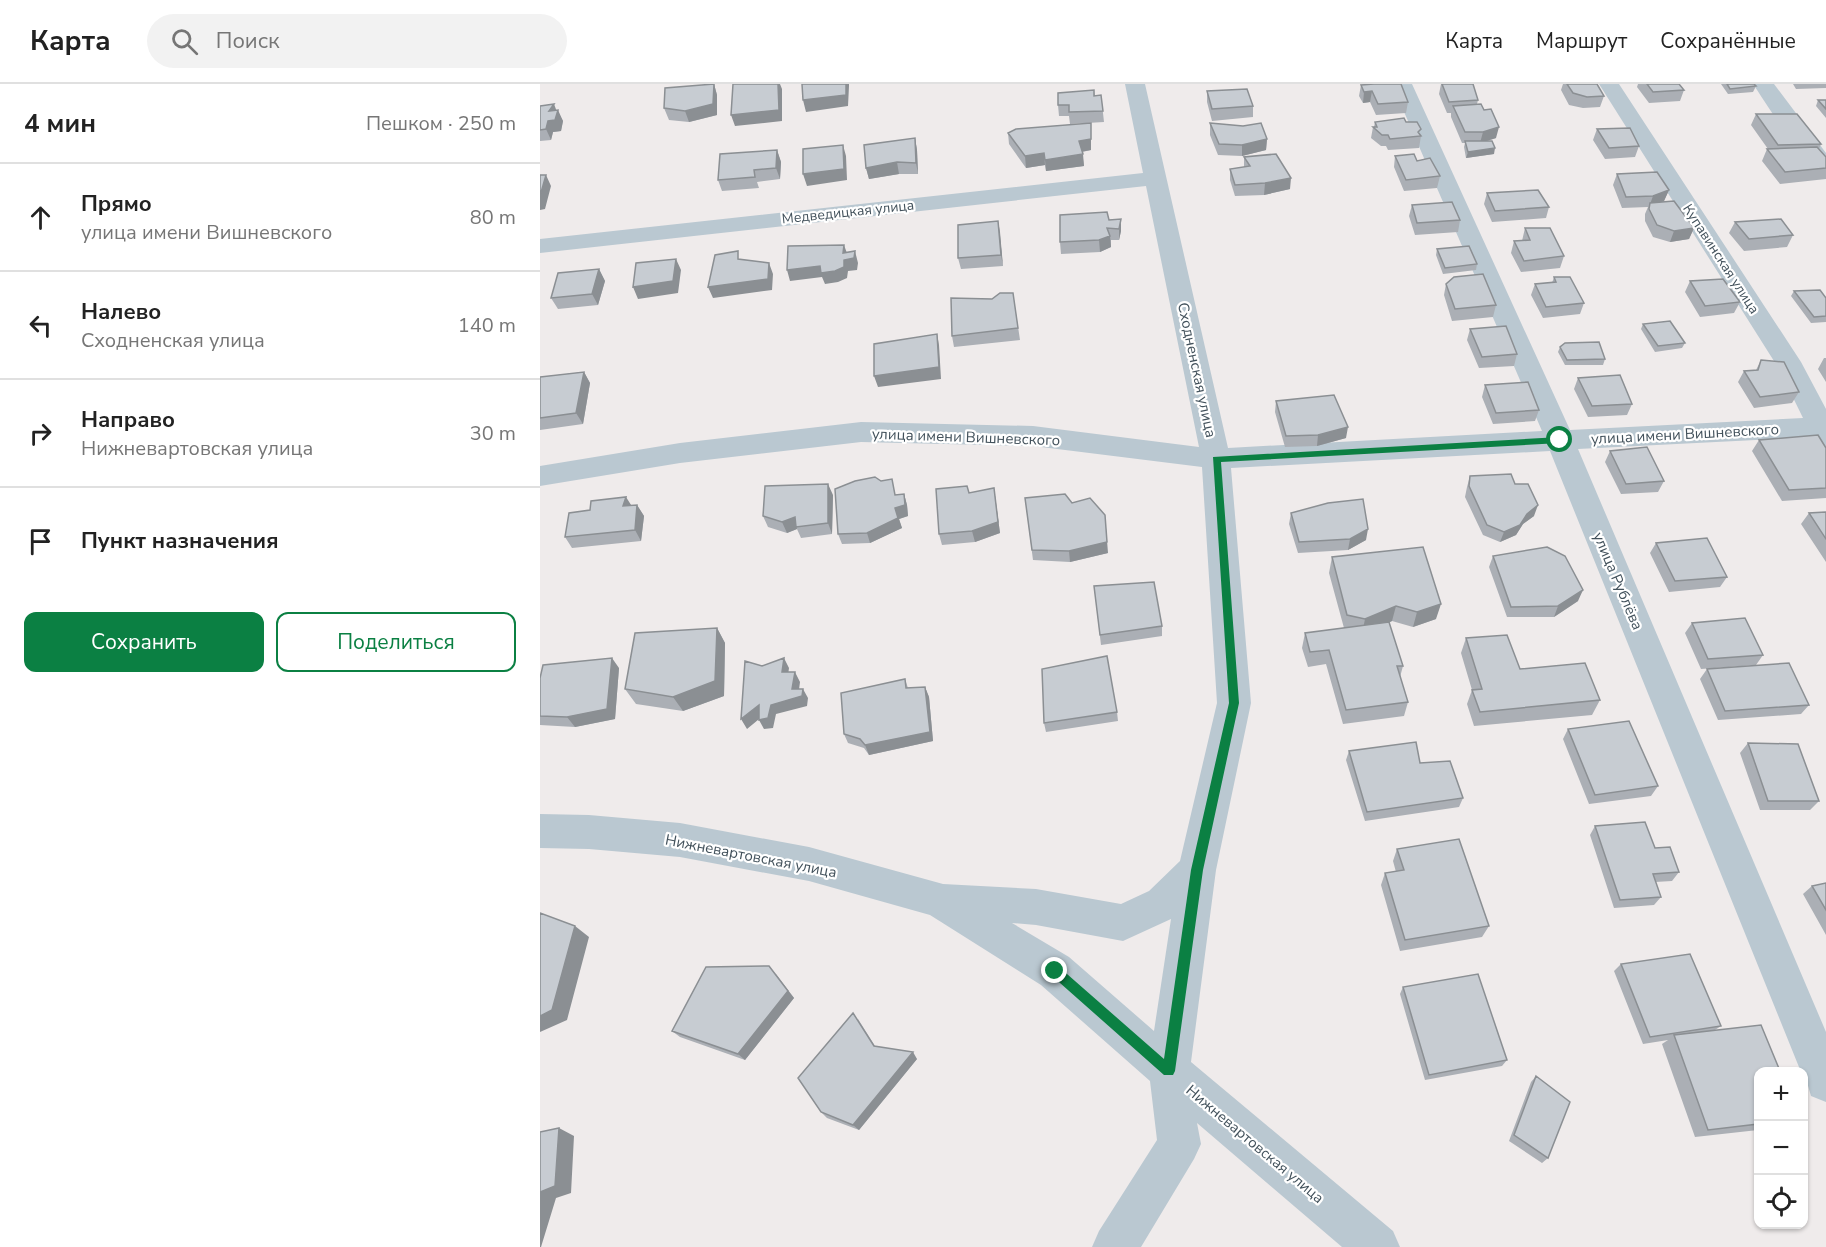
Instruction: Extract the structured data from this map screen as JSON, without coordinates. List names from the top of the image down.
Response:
{
  "streets": {
    "street": [
      "Медведицкая улица",
      "Купавинская улица",
      "Сходненская улица",
      "улица имени Вишневского",
      "улица Рублёва",
      "Нижневартовская улица"
    ]
  },
  "crossings": [
    ["Медведицкая улица", "Сходненская улица"],
    ["Купавинская улица", "улица имени Вишневского"],
    ["Сходненская улица", "улица имени Вишневского"],
    ["Сходненская улица", "Нижневартовская улица"],
    ["улица имени Вишневского", "улица Рублёва"]
  ],
  "page": {
    "header": "Карта",
    "search": "Поиск",
    "nav": ["Карта", "Маршрут", "Сохранённые"],
    "heading": ["4 мин", "Пешком · 250 m"],
    "list": [
      ["Прямо", "улица имени Вишневского", "80 m"],
      ["Налево", "Сходненская улица", "140 m"],
      ["Направо", "Нижневартовская улица", "30 m"],
      "Пункт назначения"
    ],
    "buttons": ["Сохранить", "Поделиться"],
    "map_buttons": ["+", "−"]
  }
}
